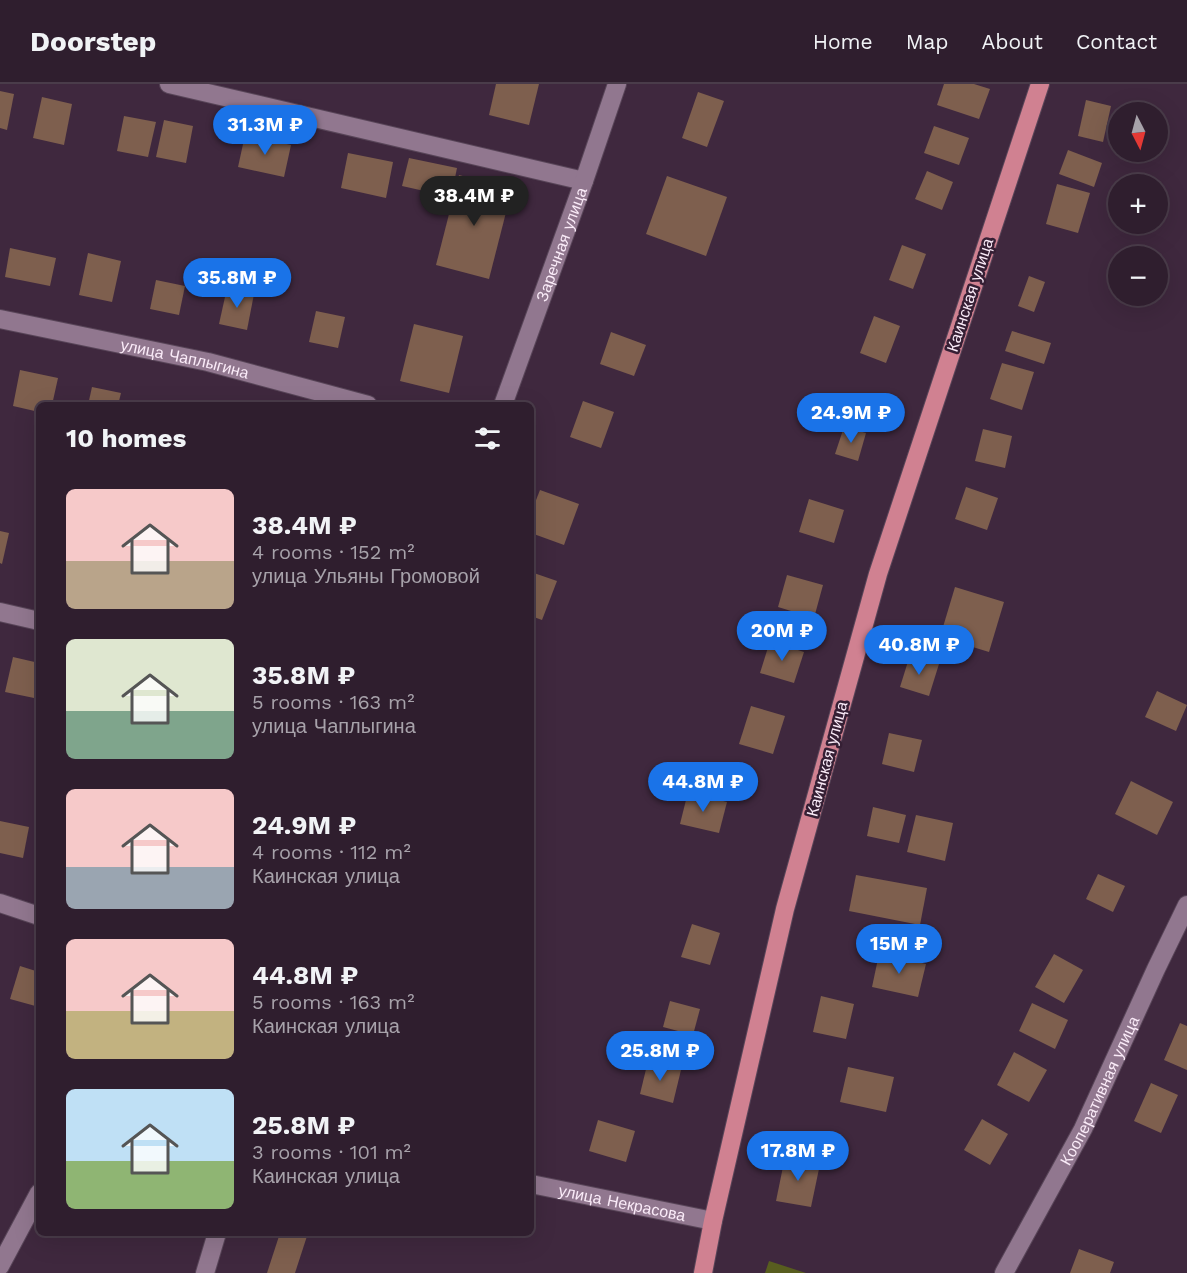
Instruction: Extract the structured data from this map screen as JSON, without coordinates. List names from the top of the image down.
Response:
{
  "streets": {
    "main road": ["Каинская улица"],
    "street": [
      "Заречная улица",
      "улица Чаплыгина",
      "Кооперативная улица",
      "улица Некрасова"
    ]
  },
  "crossings": [
    ["Каинская улица", "улица Некрасова"]
  ],
  "north": "bottom",
  "page": {
    "header": "Doorstep",
    "nav": [
      "Home",
      "Map",
      "About",
      "Contact"
    ],
    "map_buttons": ["+", "−"],
    "price": [
      "31.3M ₽",
      "38.4M ₽",
      "35.8M ₽",
      "24.9M ₽",
      "20M ₽",
      "40.8M ₽",
      "44.8M ₽",
      "15M ₽",
      "25.8M ₽",
      "17.8M ₽"
    ],
    "heading": "10 homes",
    "list": [
      {
        "name": "38.4M ₽",
        "note": "4 rooms · 152 m² · улица Ульяны Громовой"
      },
      {
        "name": "35.8M ₽",
        "note": "5 rooms · 163 m² · улица Чаплыгина"
      },
      {
        "name": "24.9M ₽",
        "note": "4 rooms · 112 m² · Каинская улица"
      },
      {
        "name": "44.8M ₽",
        "note": "5 rooms · 163 m² · Каинская улица"
      },
      {
        "name": "25.8M ₽",
        "note": "3 rooms · 101 m² · Каинская улица"
      }
    ]
  }
}
